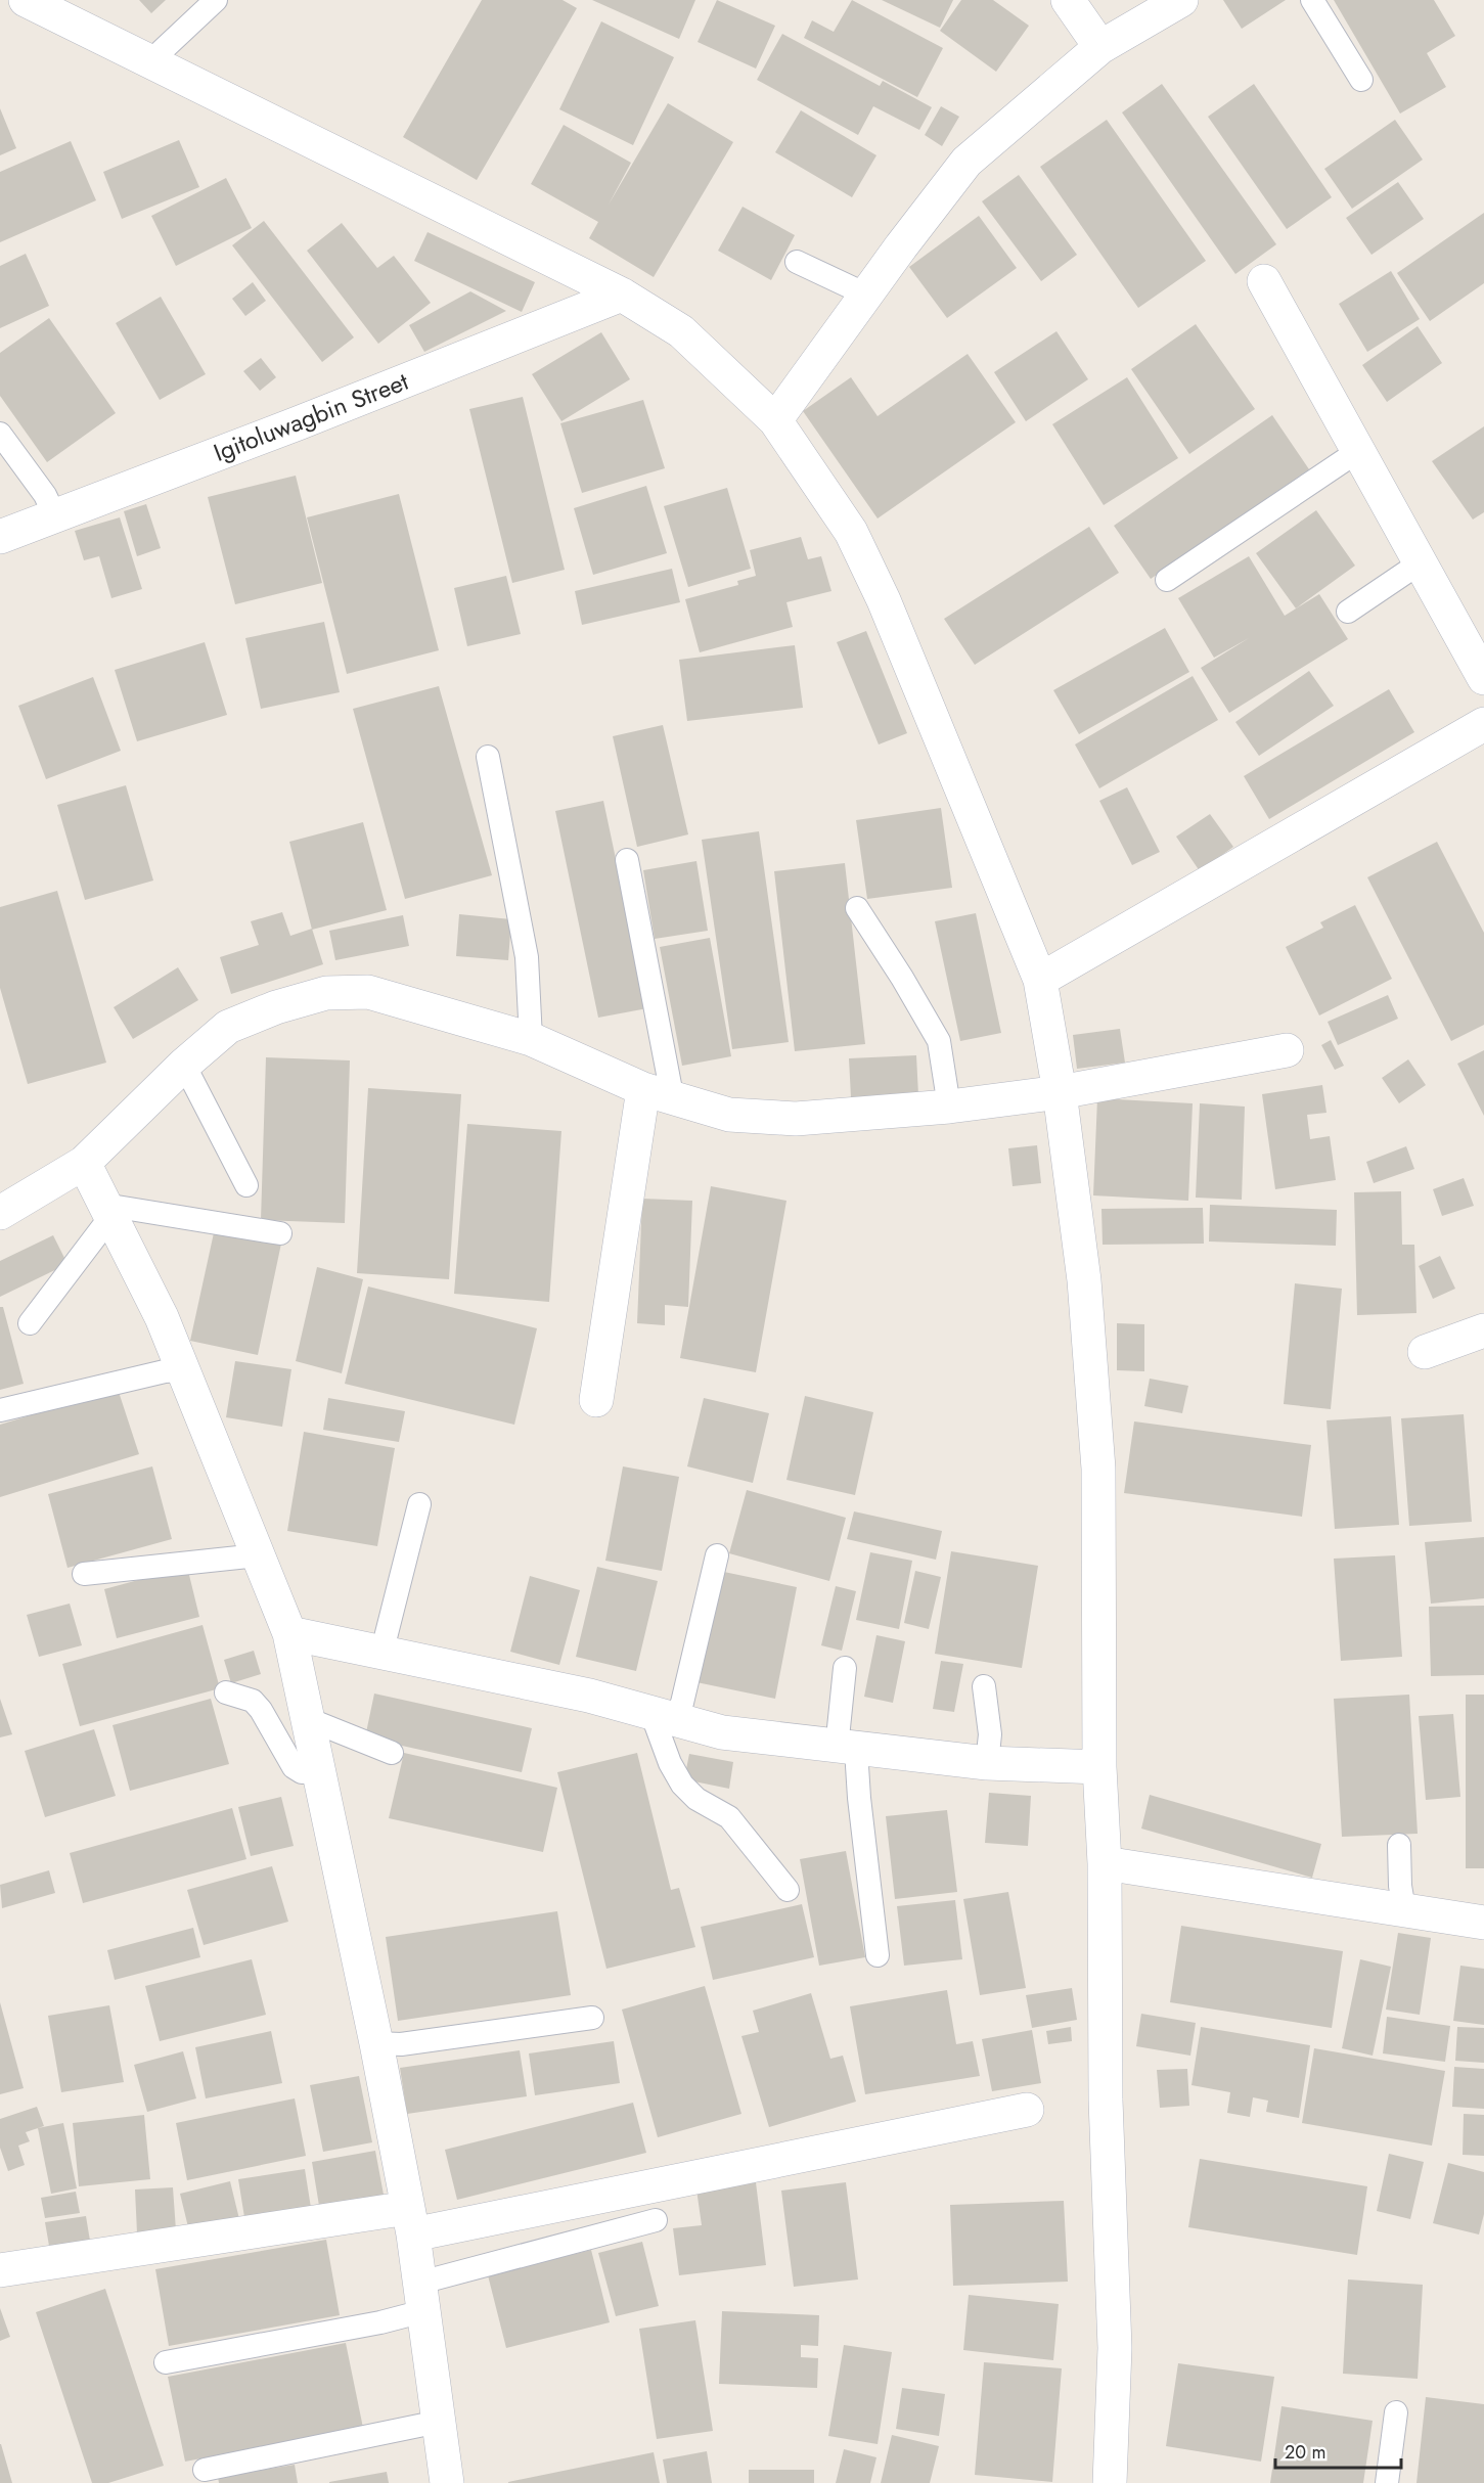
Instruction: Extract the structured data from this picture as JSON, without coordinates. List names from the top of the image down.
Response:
{
  "streets": {
    "street": ["Igitoluwagbin Street"]
  },
  "scale_bar": "20 m"
}
